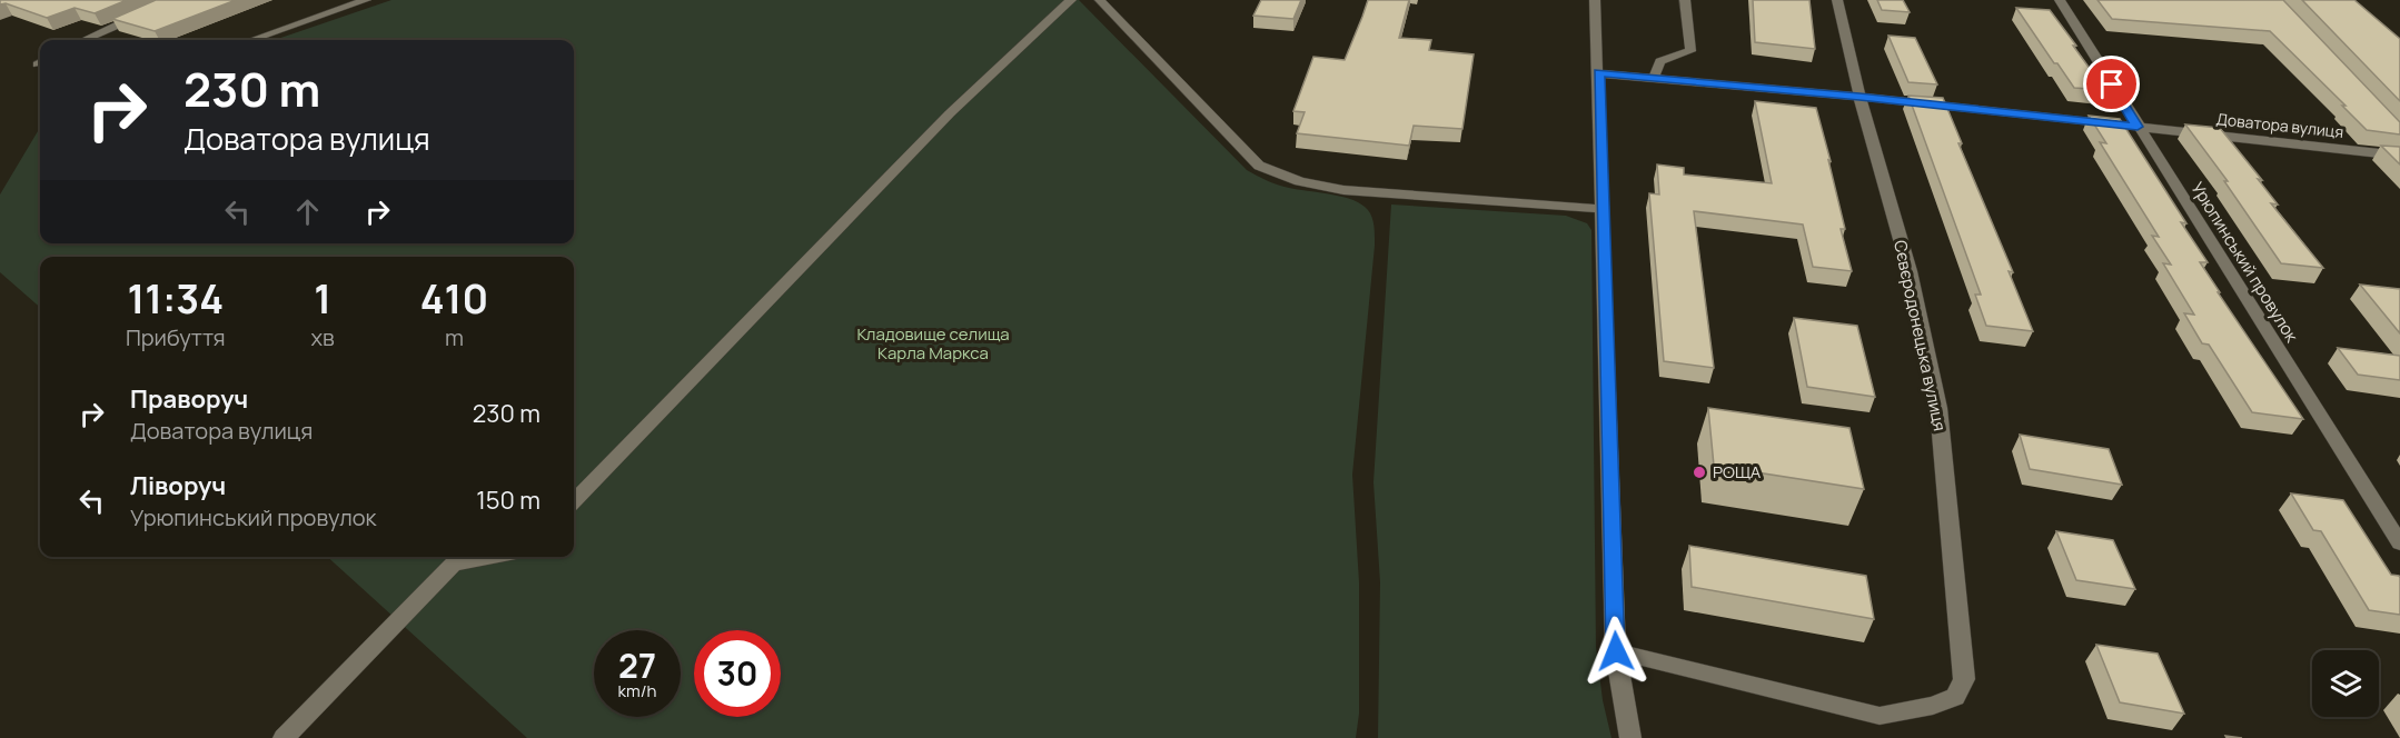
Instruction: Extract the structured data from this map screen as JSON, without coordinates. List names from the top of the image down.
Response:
{
  "streets": {
    "street": ["Доватора вулиця", "Урюпинський провулок", "Сєвєродонецька вулиця"]
  },
  "crossings": [
    ["Доватора вулиця", "Урюпинський провулок"],
    ["Доватора вулиця", "Сєвєродонецька вулиця"]
  ],
  "parks": ["Кладовище селища Карла Маркса"],
  "places": ["РОЩА"],
  "page": {
    "turn": ["230 m", "Доватора вулиця"],
    "eta": [
      "11:34",
      "Прибуття",
      "1",
      "хв",
      "410",
      "m"
    ],
    "list": [
      {
        "name": "Праворуч",
        "note": "Доватора вулиця",
        "value": "230 m"
      },
      {
        "name": "Ліворуч",
        "note": "Урюпинський провулок",
        "value": "150 m"
      }
    ],
    "speed": "27 km/h",
    "limit": "30"
  }
}
